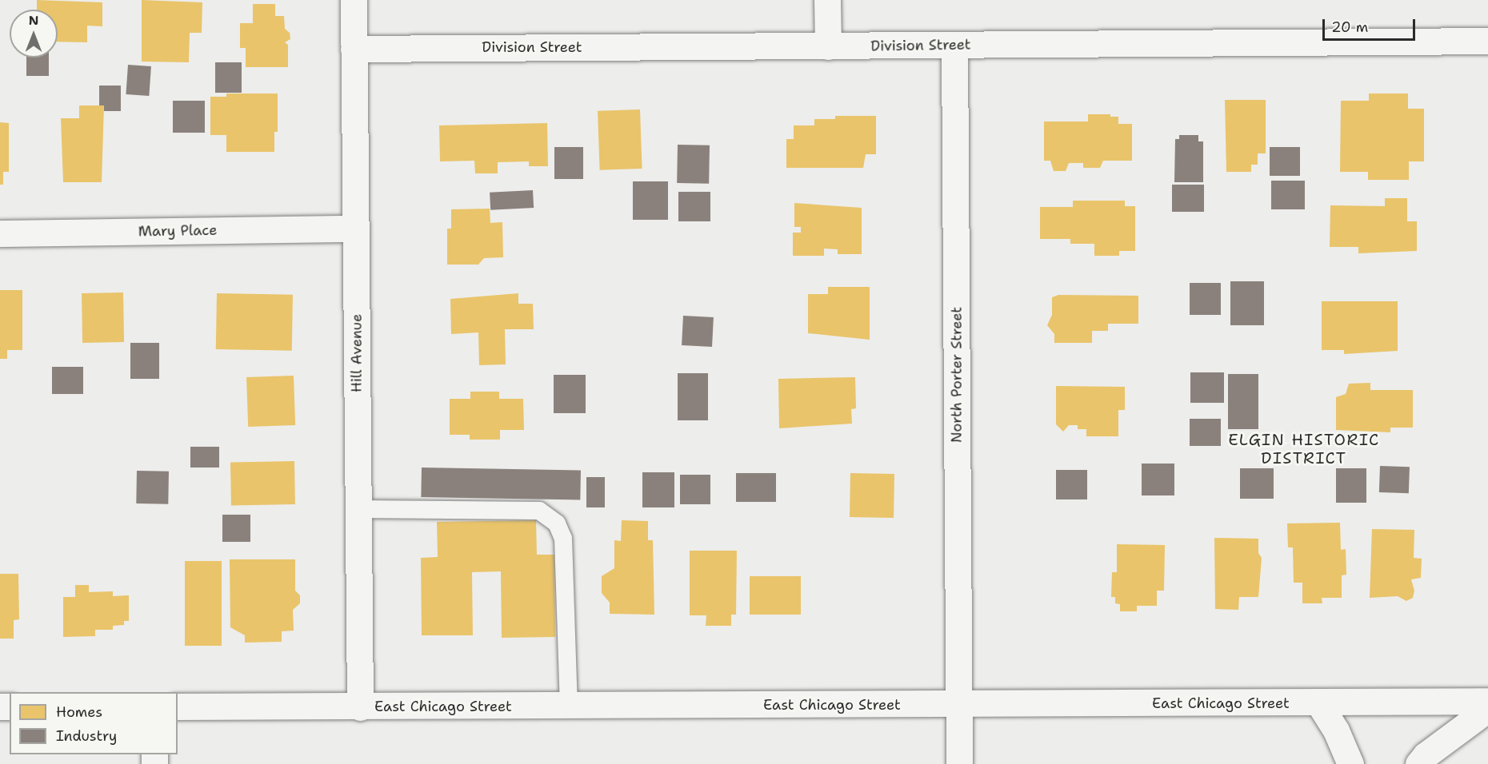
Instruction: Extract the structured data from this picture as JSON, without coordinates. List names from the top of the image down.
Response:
{
  "streets": {
    "street": [
      "Division Street",
      "Mary Place",
      "Hill Avenue",
      "North Porter Street",
      "East Chicago Street"
    ]
  },
  "crossings": [
    ["Division Street", "Hill Avenue"],
    ["Division Street", "North Porter Street"],
    ["Mary Place", "Hill Avenue"],
    ["Hill Avenue", "East Chicago Street"],
    ["North Porter Street", "East Chicago Street"]
  ],
  "districts": ["ELGIN HISTORIC DISTRICT"],
  "legend": ["Homes", "Industry"],
  "scale_bar": "20 m",
  "north": "top"
}
